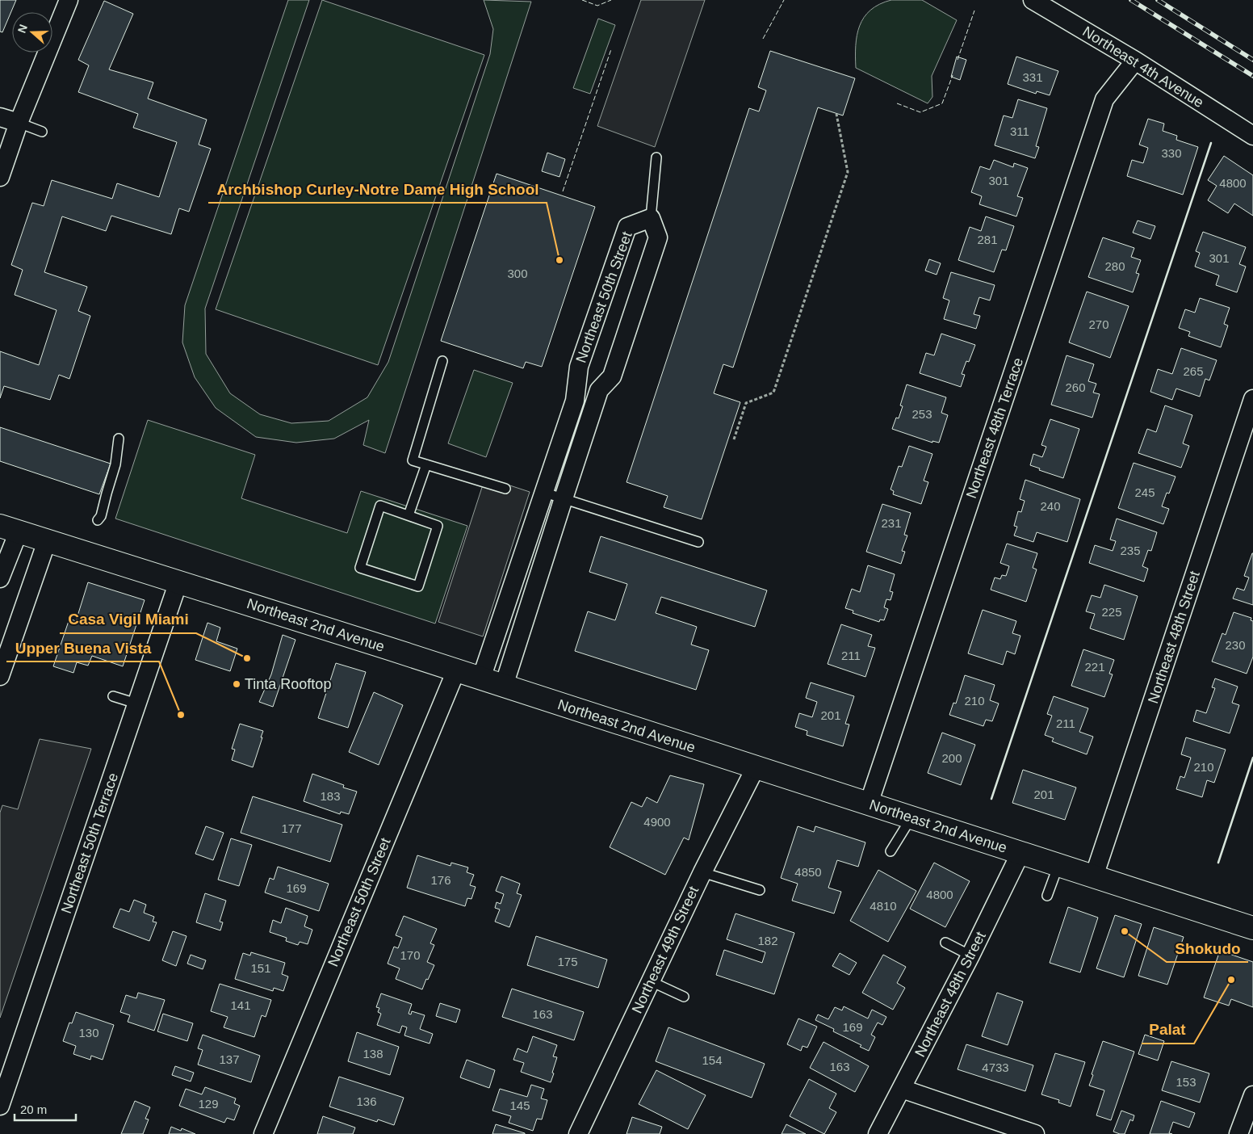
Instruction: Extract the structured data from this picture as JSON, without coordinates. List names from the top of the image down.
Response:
{
  "streets": {
    "main road": ["Northeast 2nd Avenue"],
    "street": [
      "Northeast 4th Avenue",
      "Northeast 50th Street",
      "Northeast 48th Terrace",
      "Northeast 48th Street",
      "Northeast 50th Terrace",
      "Northeast 49th Street"
    ]
  },
  "crossings": [
    ["Northeast 4th Avenue", "Northeast 48th Terrace"],
    ["Northeast 50th Street", "Northeast 2nd Avenue"],
    ["Northeast 48th Terrace", "Northeast 2nd Avenue"],
    ["Northeast 2nd Avenue", "Northeast 48th Street"],
    ["Northeast 2nd Avenue", "Northeast 50th Terrace"],
    ["Northeast 2nd Avenue", "Northeast 49th Street"]
  ],
  "places": [
    "Archbishop Curley-Notre Dame High School",
    "Casa Vigil Miami",
    "Tinta Rooftop",
    "Upper Buena Vista",
    "Shokudo",
    "Palat"
  ],
  "house_numbers": [
    "331",
    "311",
    "330",
    "301",
    "4800",
    "281",
    "301",
    "280",
    "300",
    "270",
    "265",
    "260",
    "253",
    "245",
    "240",
    "231",
    "235",
    "225",
    "230",
    "211",
    "221",
    "210",
    "201",
    "211",
    "200",
    "210",
    "201",
    "183",
    "4900",
    "177",
    "4850",
    "176",
    "169",
    "4800",
    "4810",
    "182",
    "170",
    "175",
    "151",
    "141",
    "163",
    "169",
    "130",
    "138",
    "137",
    "154",
    "163",
    "4733",
    "153",
    "136",
    "129",
    "145"
  ],
  "scale_bar": "20 m",
  "north": "left"
}
